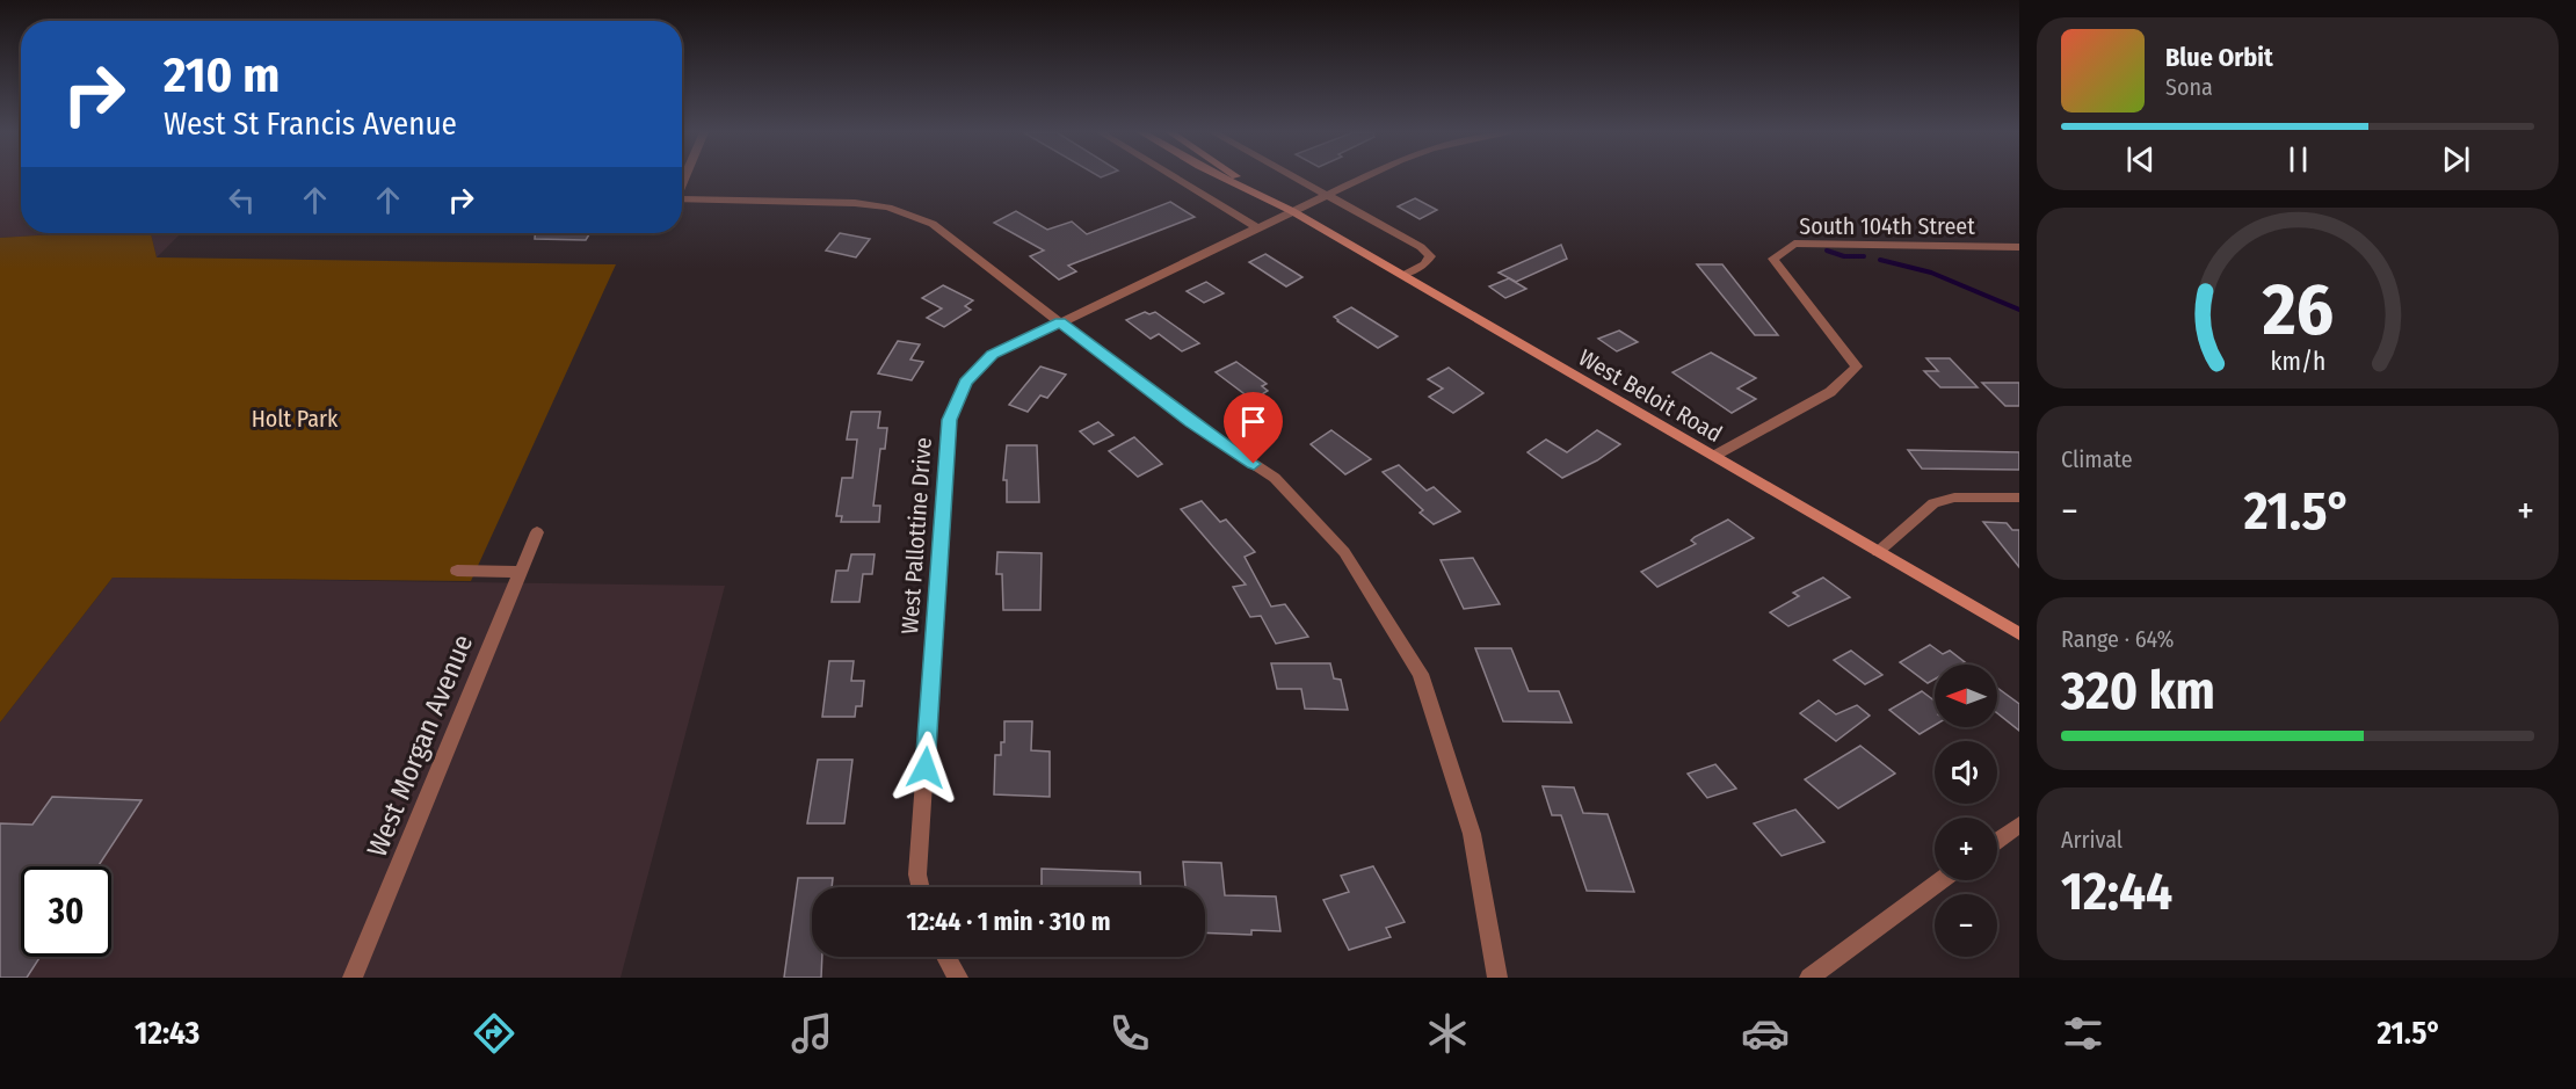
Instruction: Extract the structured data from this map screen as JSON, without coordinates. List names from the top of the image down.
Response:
{
  "streets": {
    "main road": ["West Beloit Road"],
    "street": ["South 104th Street", "West Pallottine Drive", "West Morgan Avenue"]
  },
  "crossings": [
    ["South 104th Street", "West Beloit Road"],
    ["West Beloit Road", "West Pallottine Drive"]
  ],
  "parks": ["Holt Park"],
  "north": "left",
  "page": {
    "turn": ["210 m", "West St Francis Avenue"],
    "song": ["Blue Orbit", "Sona"],
    "tile": [
      "Climate",
      ["Range · 64%", "320 km"],
      ["Arrival", "12:44"]
    ],
    "heat": ["−", "21.5°", "+"],
    "map_buttons": ["+", "−"],
    "limit": "30",
    "trip": "12:44 · 1 min · 310 m",
    "tabs": ["12:43", "21.5°"],
    "gauge": ["26", "km/h"]
  }
}
